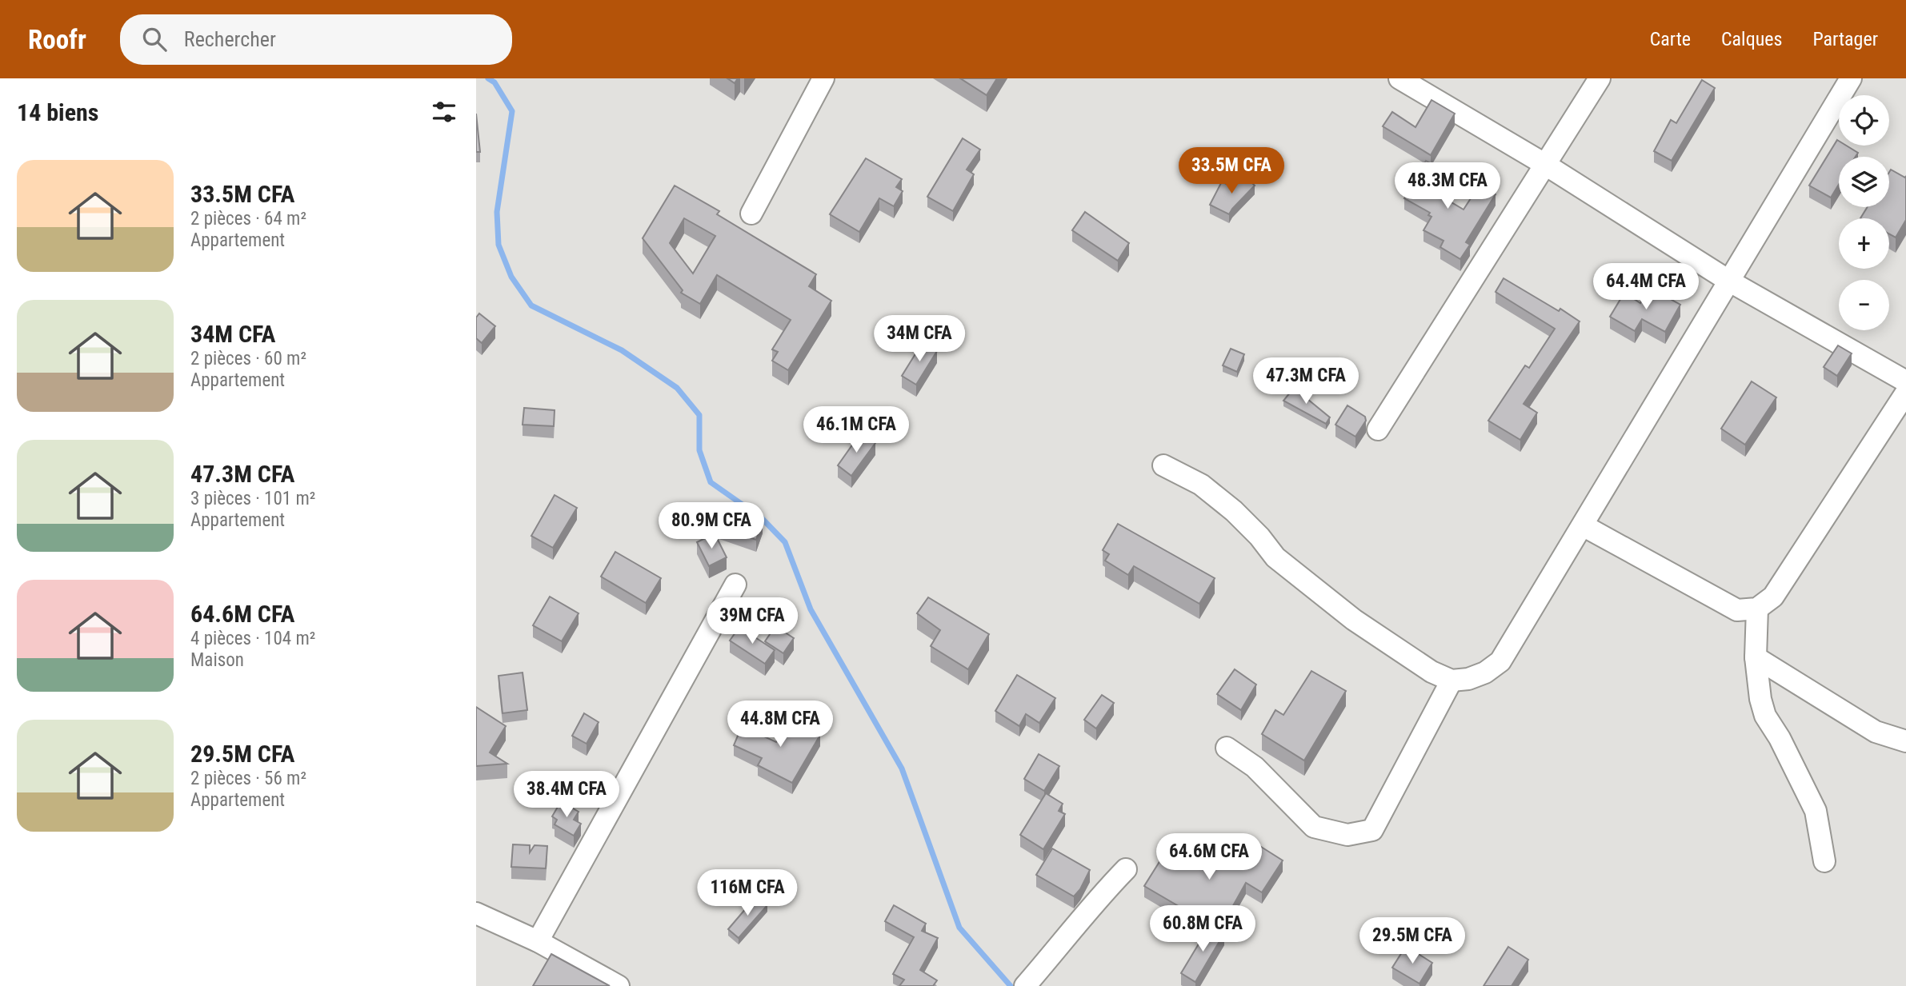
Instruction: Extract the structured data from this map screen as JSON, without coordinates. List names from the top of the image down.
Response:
{
  "page": {
    "header": "Roofr",
    "search": "Rechercher",
    "nav": ["Carte", "Calques", "Partager"],
    "heading": "14 biens",
    "map_buttons": ["+", "−"],
    "list": [
      {
        "name": "33.5M CFA",
        "note": "2 pièces · 64 m² · Appartement"
      },
      {
        "name": "34M CFA",
        "note": "2 pièces · 60 m² · Appartement"
      },
      {
        "name": "47.3M CFA",
        "note": "3 pièces · 101 m² · Appartement"
      },
      {
        "name": "64.6M CFA",
        "note": "4 pièces · 104 m² · Maison"
      },
      {
        "name": "29.5M CFA",
        "note": "2 pièces · 56 m² · Appartement"
      }
    ],
    "price": [
      "33.5M CFA",
      "48.3M CFA",
      "64.4M CFA",
      "34M CFA",
      "47.3M CFA",
      "46.1M CFA",
      "80.9M CFA",
      "39M CFA",
      "44.8M CFA",
      "38.4M CFA",
      "64.6M CFA",
      "116M CFA",
      "60.8M CFA",
      "29.5M CFA"
    ]
  }
}
